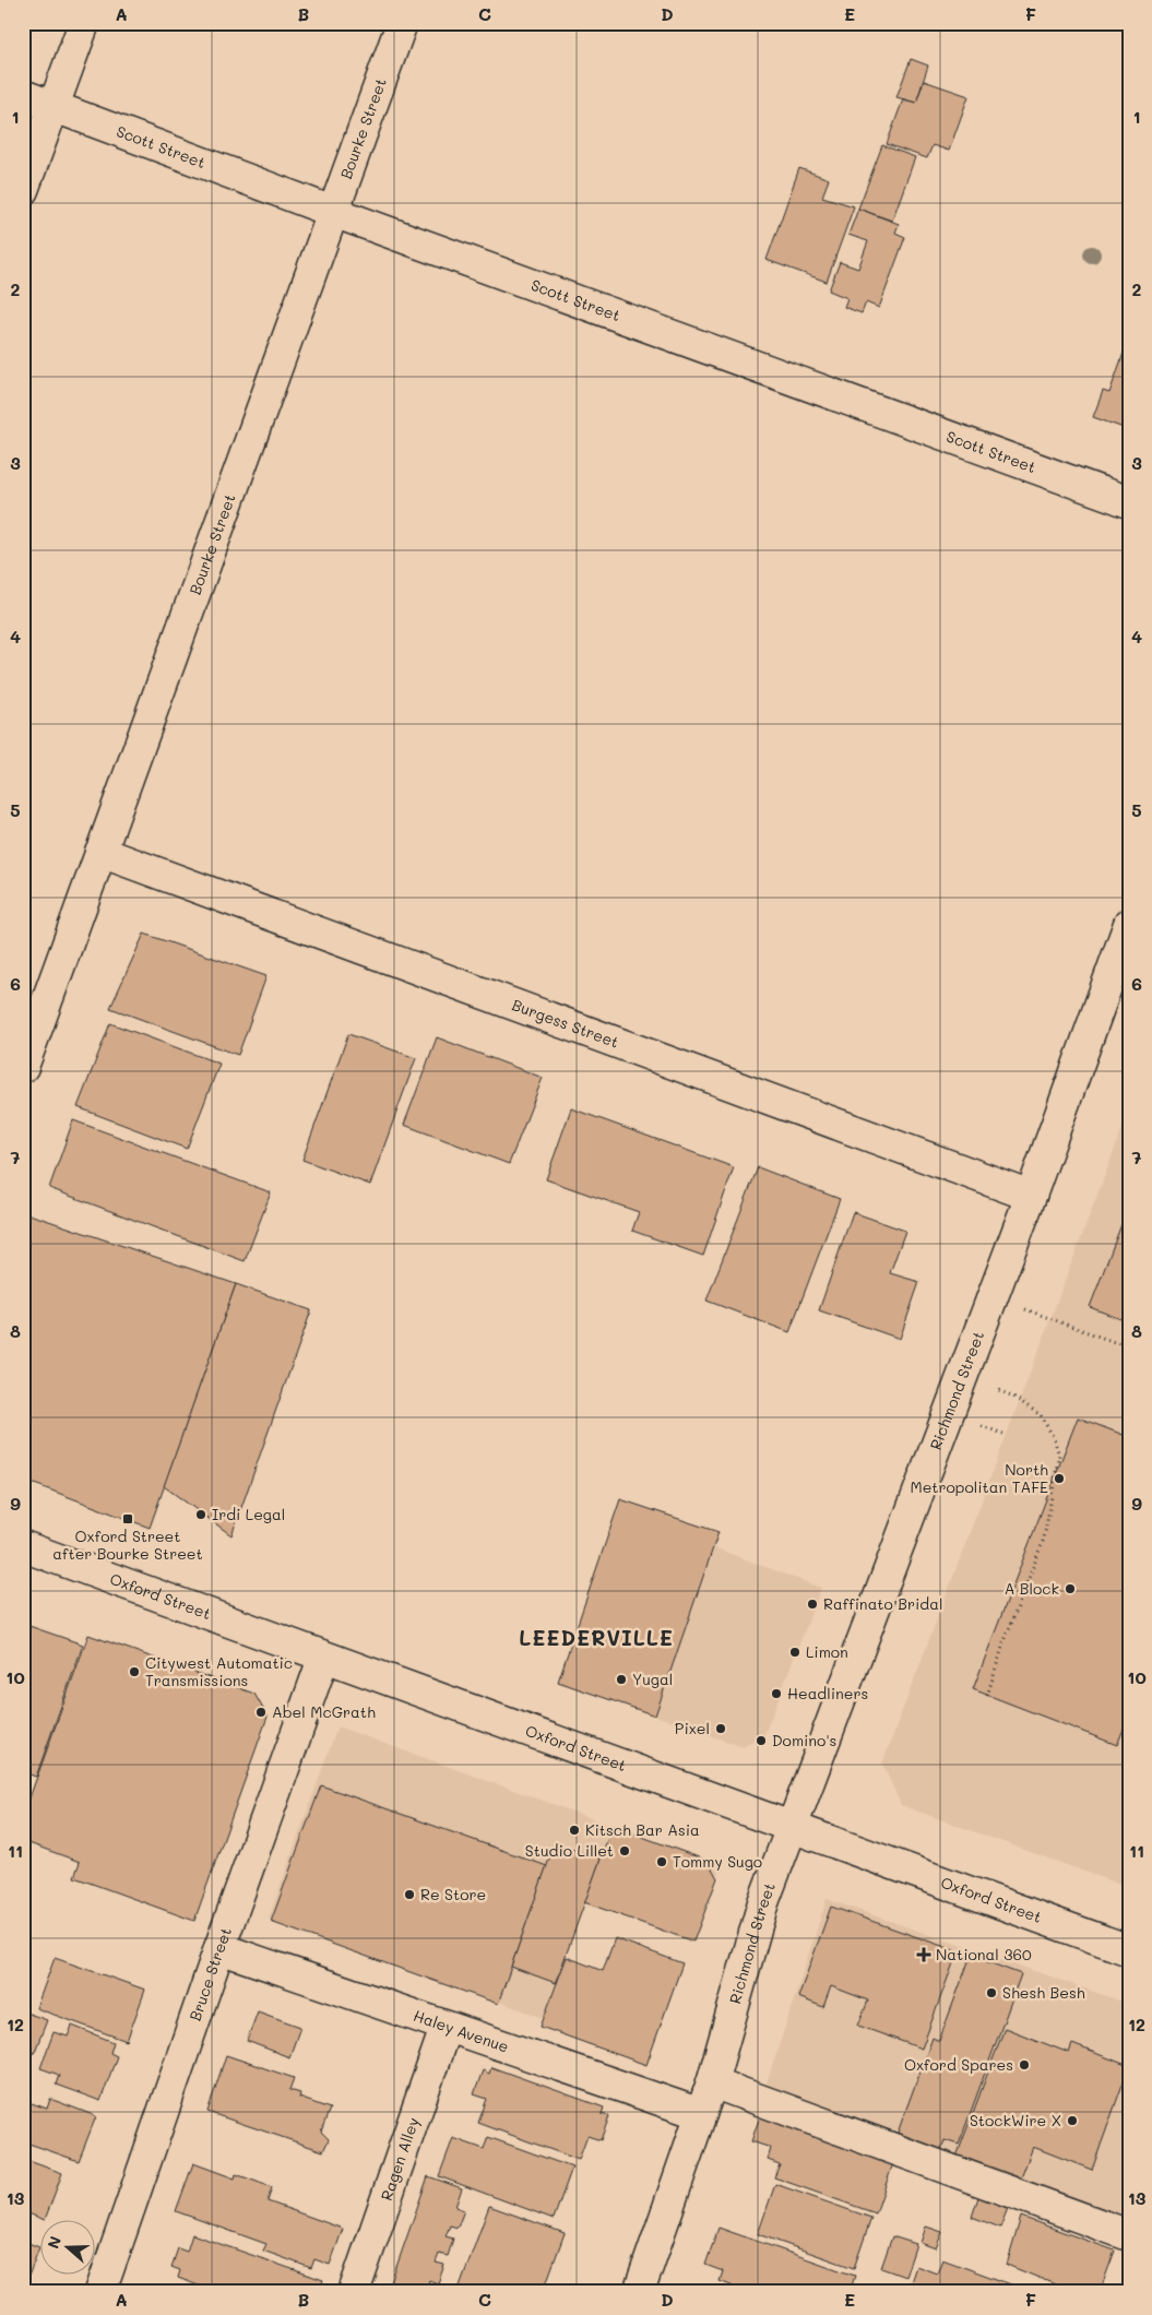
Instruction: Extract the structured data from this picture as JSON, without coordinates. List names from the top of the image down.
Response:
{
  "streets": {
    "street": [
      "Bourke Street",
      "Scott Street",
      "Burgess Street",
      "Richmond Street",
      "Oxford Street",
      "Bruce Street",
      "Haley Avenue",
      "Ragen Alley"
    ]
  },
  "crossings": [
    ["Bourke Street", "Scott Street"],
    ["Bourke Street", "Burgess Street"],
    ["Burgess Street", "Richmond Street"],
    ["Richmond Street", "Oxford Street"],
    ["Richmond Street", "Haley Avenue"],
    ["Oxford Street", "Bruce Street"],
    ["Bruce Street", "Haley Avenue"],
    ["Haley Avenue", "Ragen Alley"]
  ],
  "districts": ["LEEDERVILLE"],
  "places": {
    "other": [
      "North Metropolitan TAFE",
      "Irdi Legal",
      "A Block",
      "Raffinato Bridal",
      "Limon",
      "Citywest Automatic Transmissions",
      "Yugal",
      "Headliners",
      "Abel McGrath",
      "Pixel",
      "Domino's",
      "Kitsch Bar Asia",
      "Studio Lillet",
      "Tommy Sugo",
      "Re Store",
      "Shesh Besh",
      "Oxford Spares",
      "StockWire X"
    ],
    "transit": ["Oxford Street after Bourke Street"],
    "health": ["National 360"]
  },
  "north": "left",
  "grid": {
    "columns": [
      "A",
      "B",
      "C",
      "D",
      "E",
      "F"
    ],
    "rows": [
      "1",
      "2",
      "3",
      "4",
      "5",
      "6",
      "7",
      "8",
      "9",
      "10",
      "11",
      "12",
      "13"
    ]
  }
}
